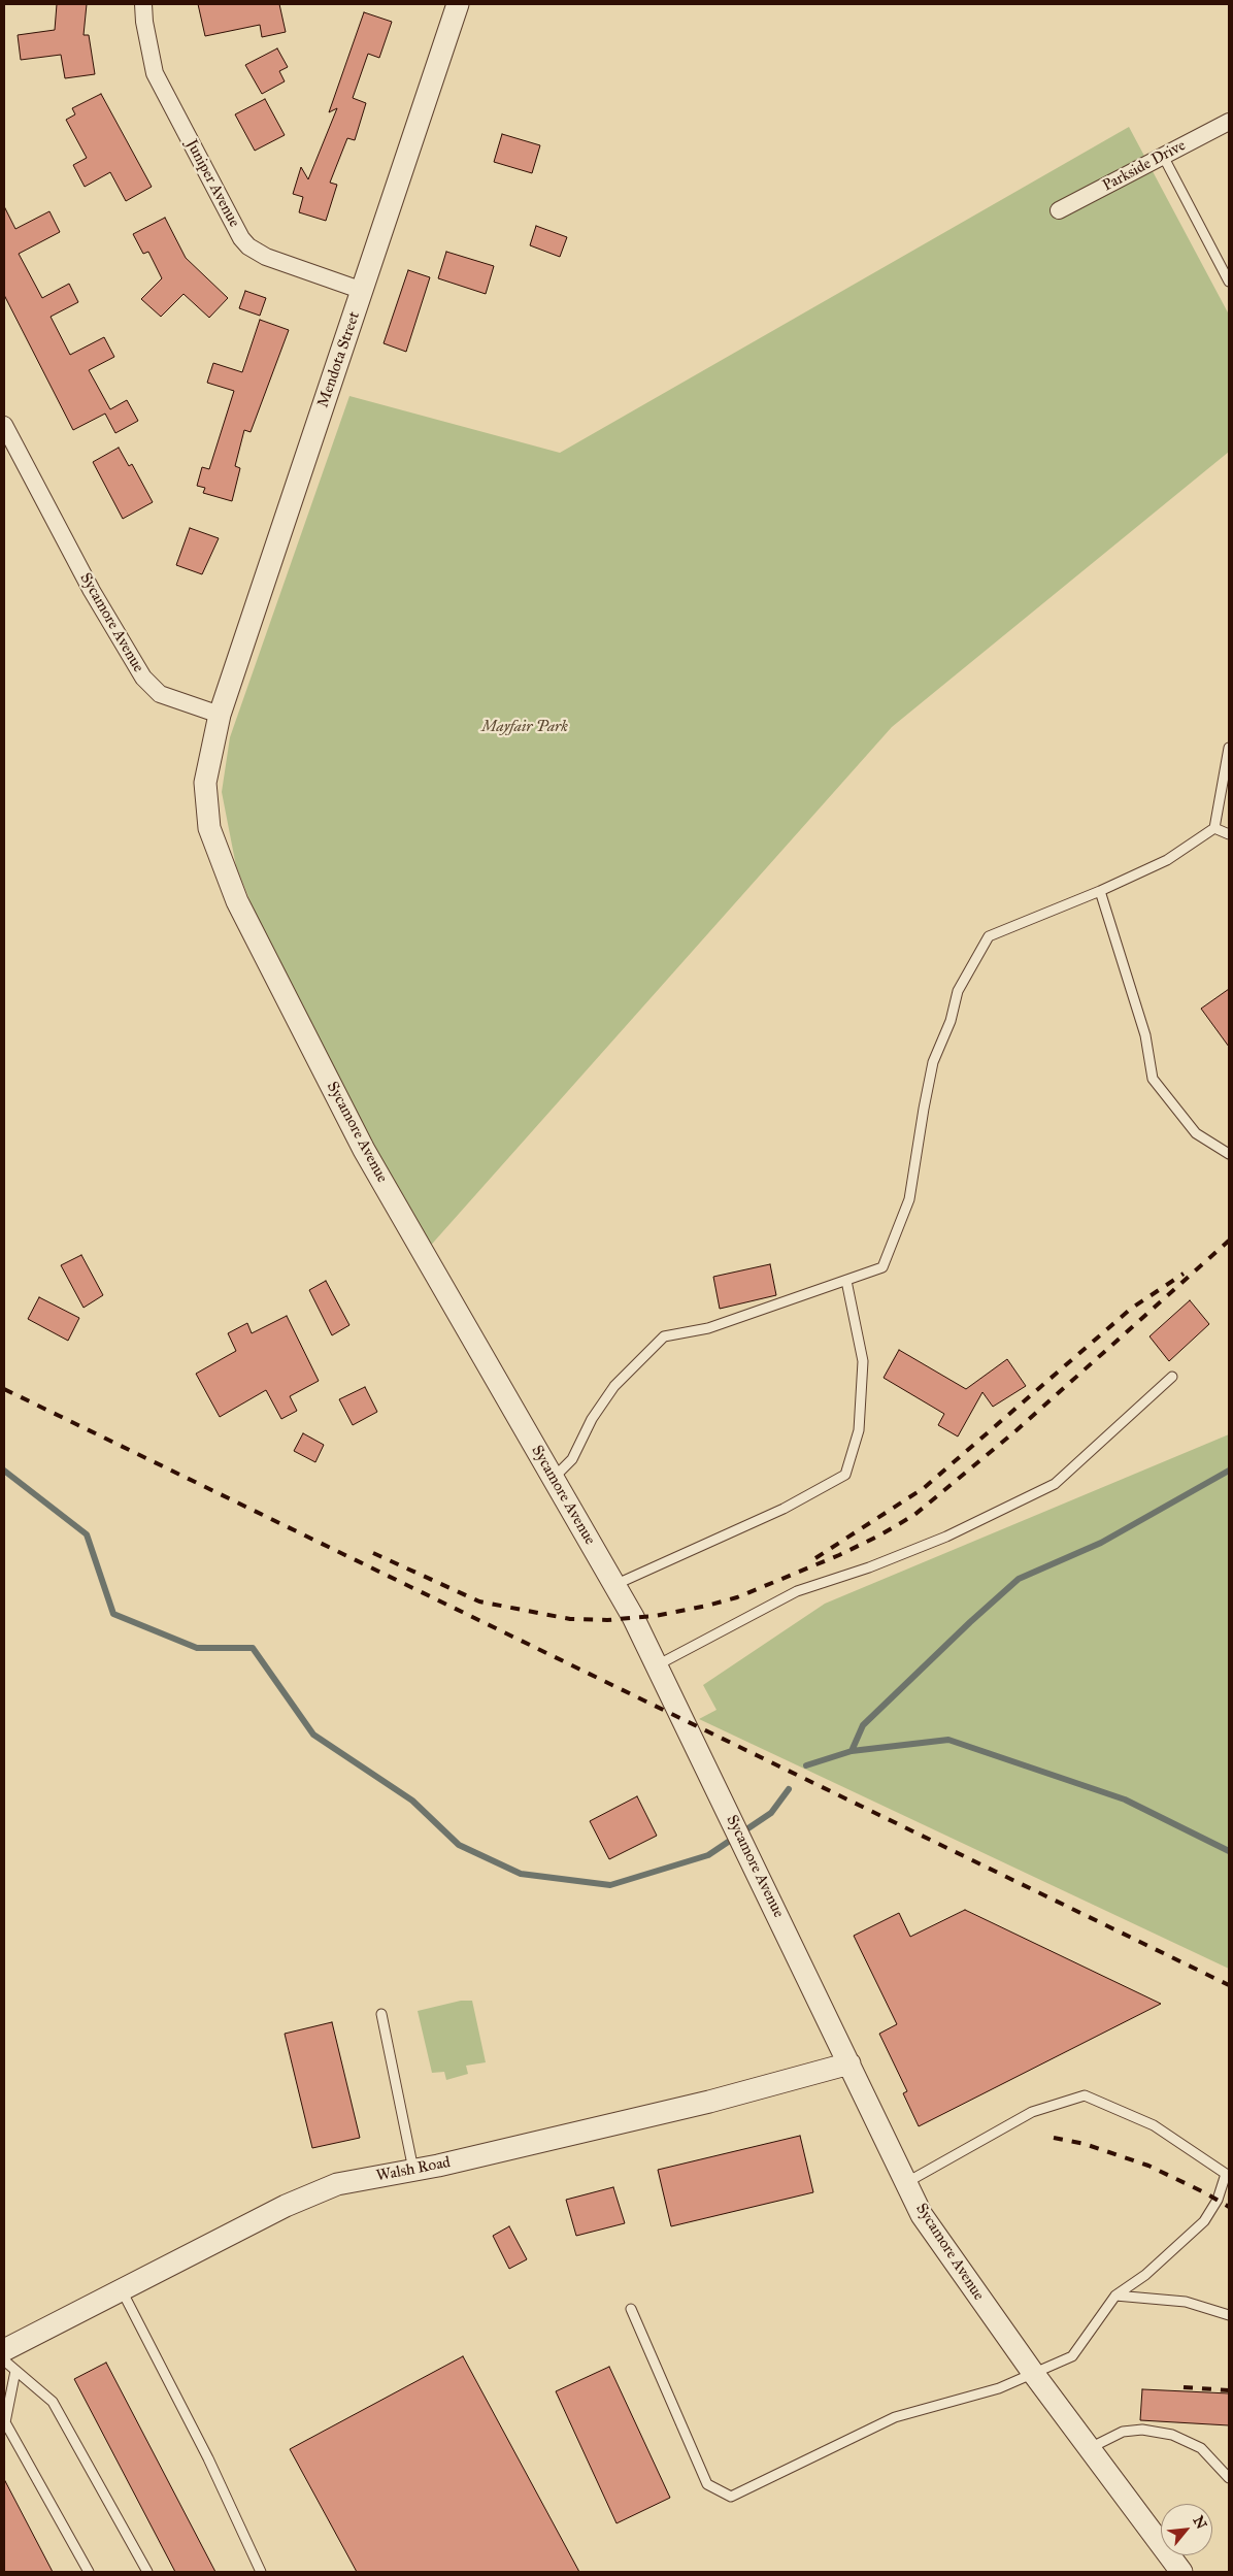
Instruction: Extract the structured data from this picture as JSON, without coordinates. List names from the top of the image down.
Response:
{
  "streets": {
    "street": [
      "Parkside Drive",
      "Juniper Avenue",
      "Mendota Street",
      "Sycamore Avenue",
      "Walsh Road"
    ]
  },
  "crossings": [
    ["Juniper Avenue", "Mendota Street"],
    ["Mendota Street", "Sycamore Avenue"],
    ["Sycamore Avenue", "Walsh Road"]
  ],
  "parks": ["Mayfair Park"],
  "north": "top right"
}
